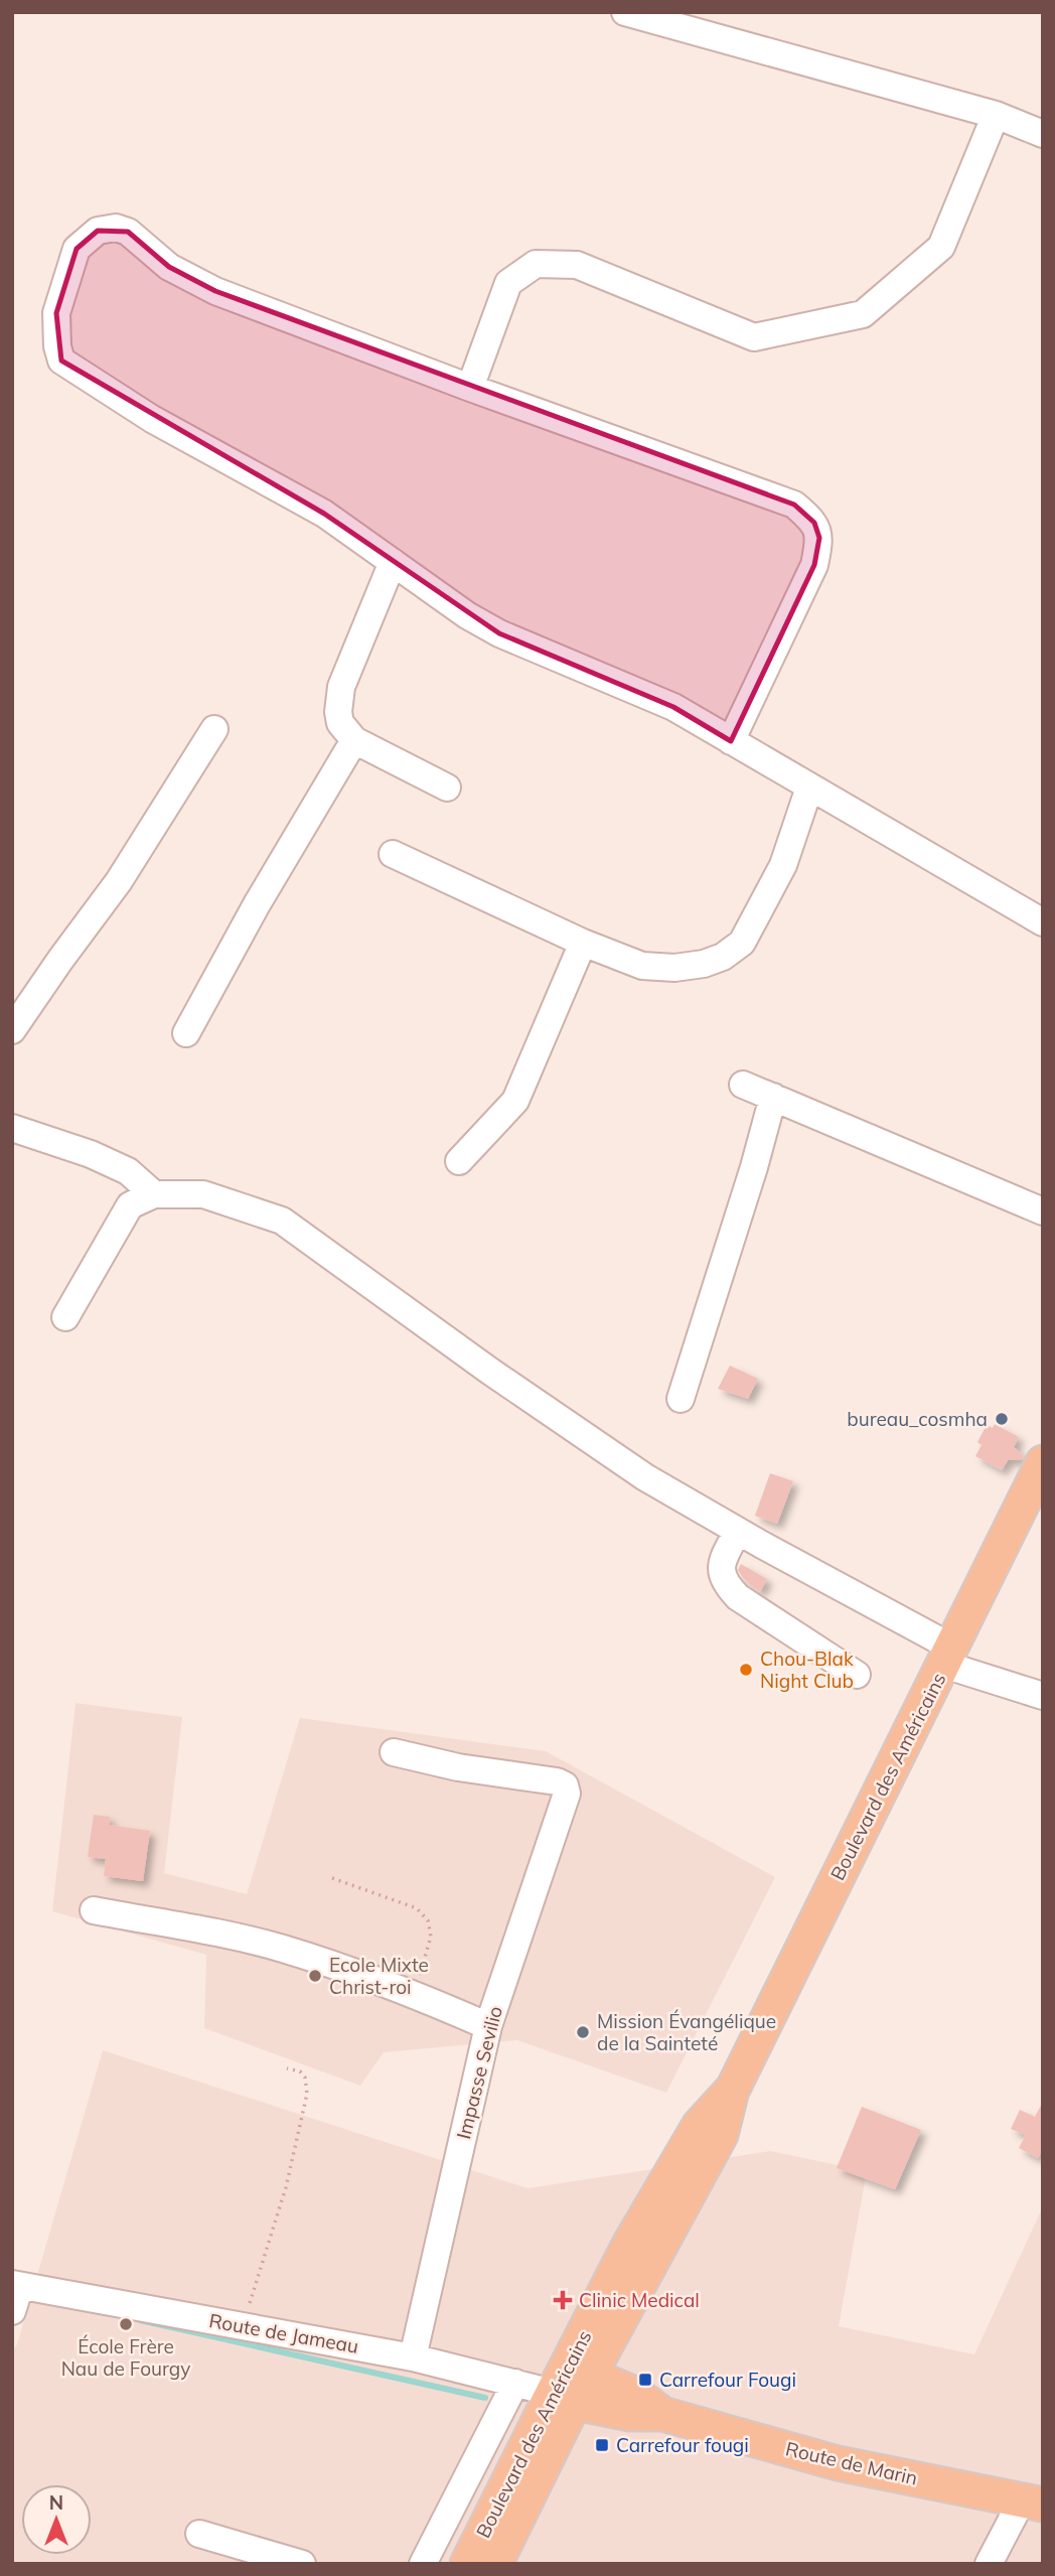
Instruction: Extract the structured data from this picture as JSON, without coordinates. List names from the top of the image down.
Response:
{
  "streets": {
    "main road": ["Boulevard des Américains", "Route de Marin"],
    "street": ["Impasse Sevilio", "Route de Jameau"]
  },
  "crossings": [
    ["Boulevard des Américains", "Route de Jameau"],
    ["Boulevard des Américains", "Route de Marin"],
    ["Impasse Sevilio", "Route de Jameau"],
    ["Route de Jameau", "Route de Marin"]
  ],
  "places": {
    "other": [
      "bureau_cosmha",
      "Chou-Blak Night Club",
      "Ecole Mixte Christ-roi",
      "Mission Évangélique de la Sainteté",
      "École Frère Nau de Fourgy"
    ],
    "health": ["Clinic Medical"],
    "transit": ["Carrefour Fougi", "Carrefour fougi"]
  },
  "north": "top"
}
